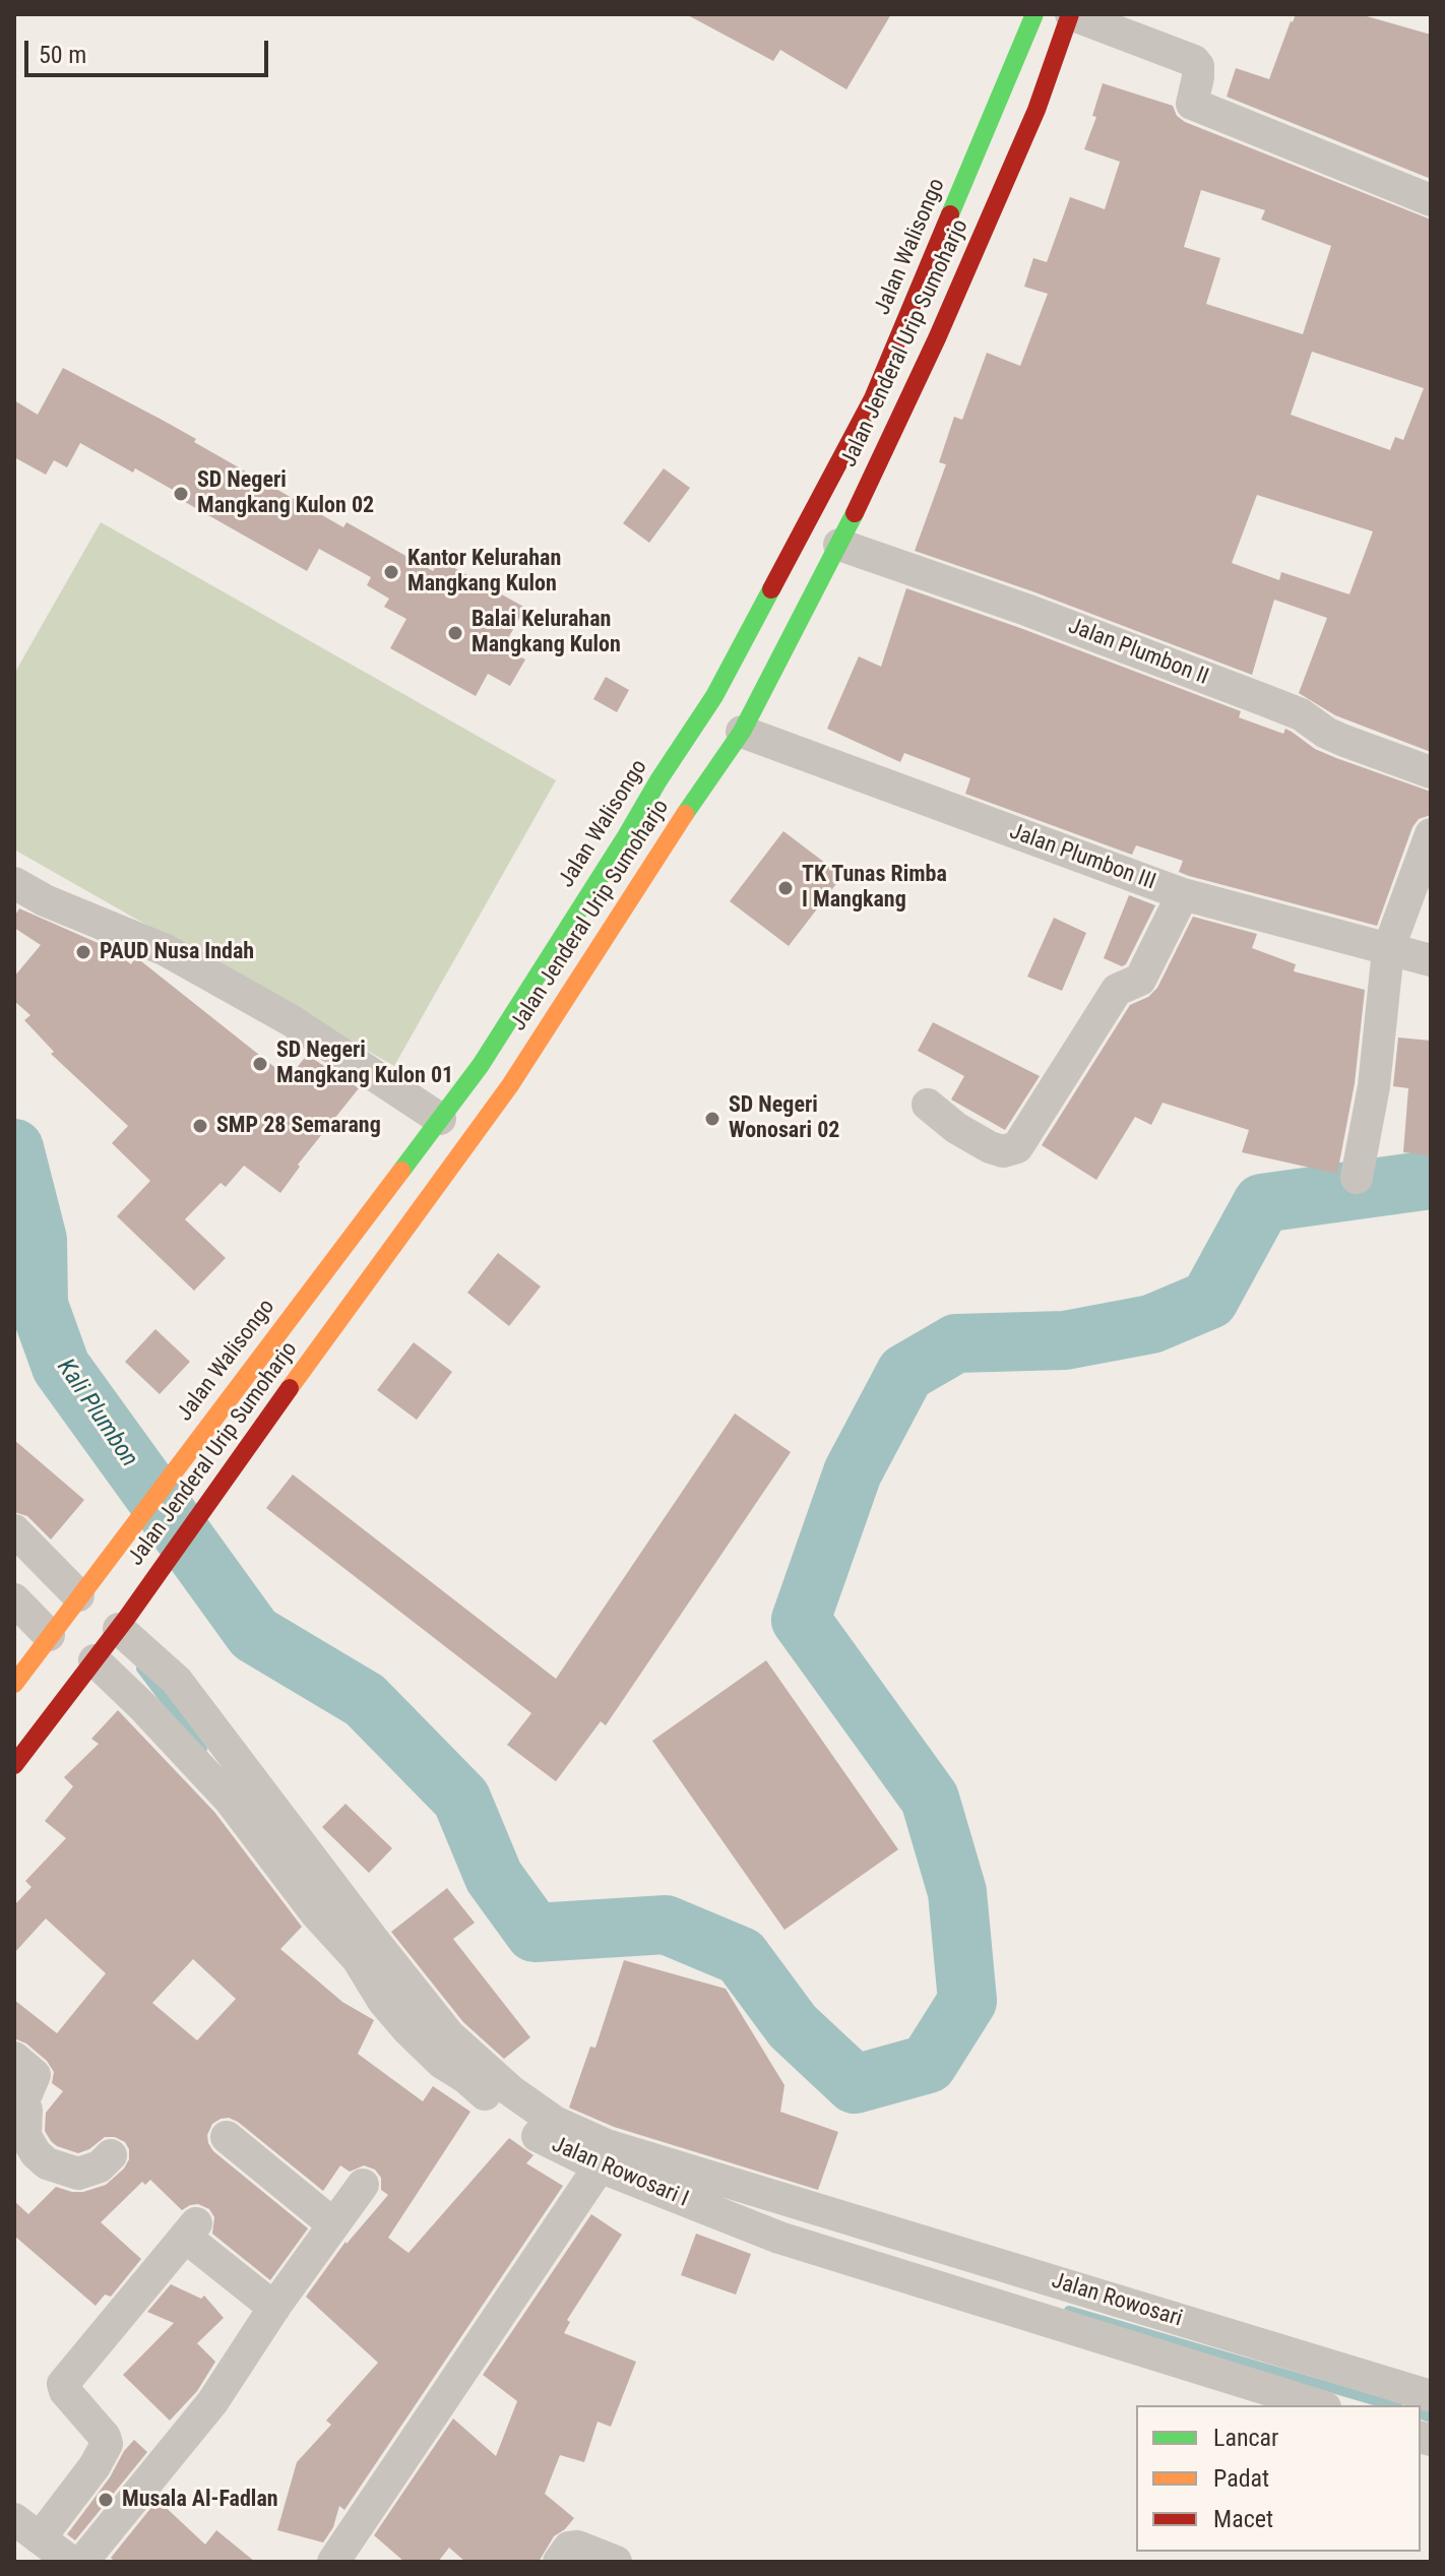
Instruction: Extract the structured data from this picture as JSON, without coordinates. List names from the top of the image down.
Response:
{
  "streets": {
    "highway": ["Jalan Walisongo", "Jalan Jenderal Urip Sumoharjo"],
    "street": [
      "Jalan Plumbon II",
      "Jalan Plumbon III",
      "Jalan Rowosari I",
      "Jalan Rowosari"
    ]
  },
  "crossings": [
    ["Jalan Jenderal Urip Sumoharjo", "Jalan Plumbon II"],
    ["Jalan Jenderal Urip Sumoharjo", "Jalan Plumbon III"],
    ["Jalan Jenderal Urip Sumoharjo", "Jalan Rowosari I"],
    ["Jalan Rowosari I", "Jalan Rowosari"]
  ],
  "water": ["Kali Plumbon"],
  "places": [
    "SD Negeri Mangkang Kulon 02",
    "Kantor Kelurahan Mangkang Kulon",
    "Balai Kelurahan Mangkang Kulon",
    "TK Tunas Rimba I Mangkang",
    "PAUD Nusa Indah",
    "SD Negeri Mangkang Kulon 01",
    "SD Negeri Wonosari 02",
    "SMP 28 Semarang",
    "Musala Al-Fadlan"
  ],
  "legend": ["Lancar", "Padat", "Macet"],
  "scale_bar": "50 m"
}
